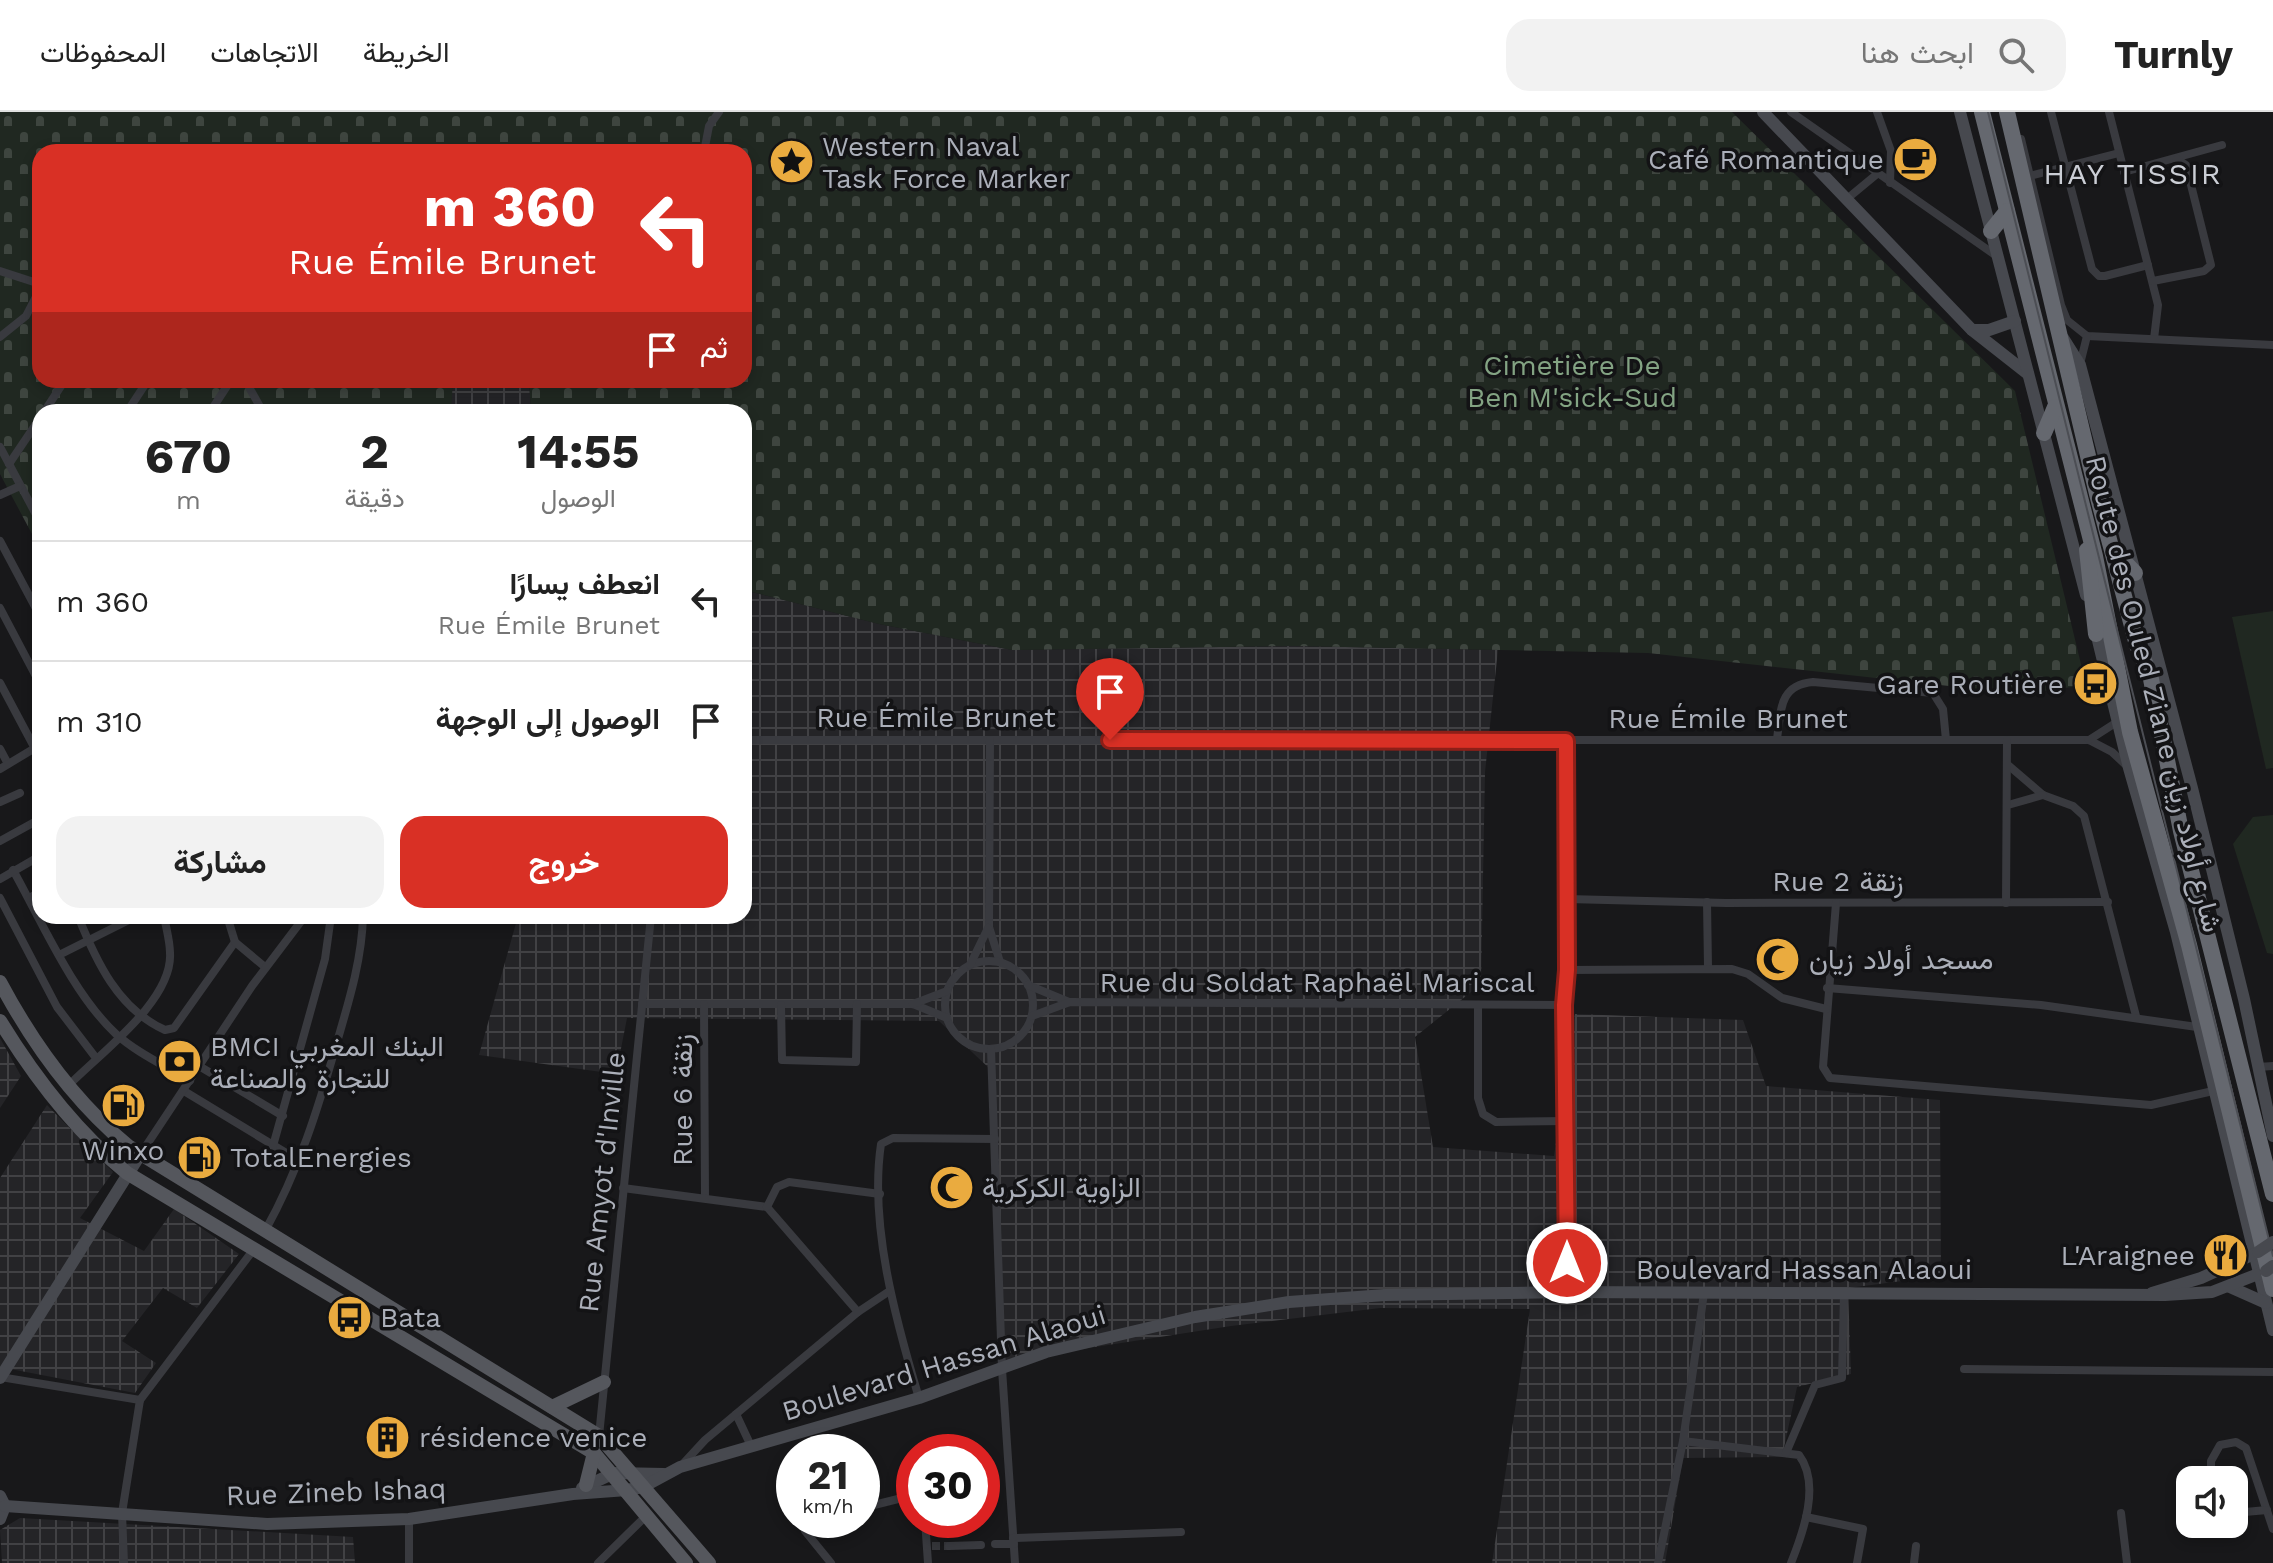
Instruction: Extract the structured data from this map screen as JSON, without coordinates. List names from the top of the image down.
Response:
{
  "streets": {
    "highway": ["Route des Ouled Ziane شارع أولاد زيان"],
    "street": [
      "Rue Émile Brunet",
      "Rue 2 زنقة",
      "Rue du Soldat Raphaël Mariscal",
      "Rue 6 زنقة",
      "Rue Amyot d'Inville",
      "Boulevard Hassan Alaoui",
      "Rue Zineb Ishaq"
    ]
  },
  "crossings": [
    ["Boulevard Hassan Alaoui", "Rue Zineb Ishaq"]
  ],
  "districts": ["HAY TISSIR"],
  "parks": ["Cimetière De Ben M'sick-Sud"],
  "places": {
    "cafe": ["Café Romantique"],
    "place": ["Western Naval Task Force Marker"],
    "bus stop": ["Gare Routière", "Bata"],
    "mosque": ["مسجد أولاد زيان", "الزاوية الكركرية"],
    "bank": ["BMCI البنك المغربي للتجارة والصناعة"],
    "fuel station": ["Winxo", "TotalEnergies"],
    "restaurant": ["L'Araignee"],
    "building": ["résidence venice"]
  },
  "page": {
    "header": "Turnly",
    "search": "ابحث هنا",
    "nav": ["الخريطة", "الاتجاهات", "المحفوظات"],
    "turn": ["360 m", "Rue Émile Brunet"],
    "then": "ثم",
    "eta": [
      "14:55",
      "الوصول",
      "2",
      "دقيقة",
      "670",
      "m"
    ],
    "list": [
      {
        "name": "انعطف يسارًا",
        "note": "Rue Émile Brunet",
        "value": "360 m"
      },
      {
        "name": "الوصول إلى الوجهة",
        "value": "310 m"
      }
    ],
    "buttons": ["خروج", "مشاركة"],
    "speed": "21 km/h",
    "limit": "30"
  }
}
